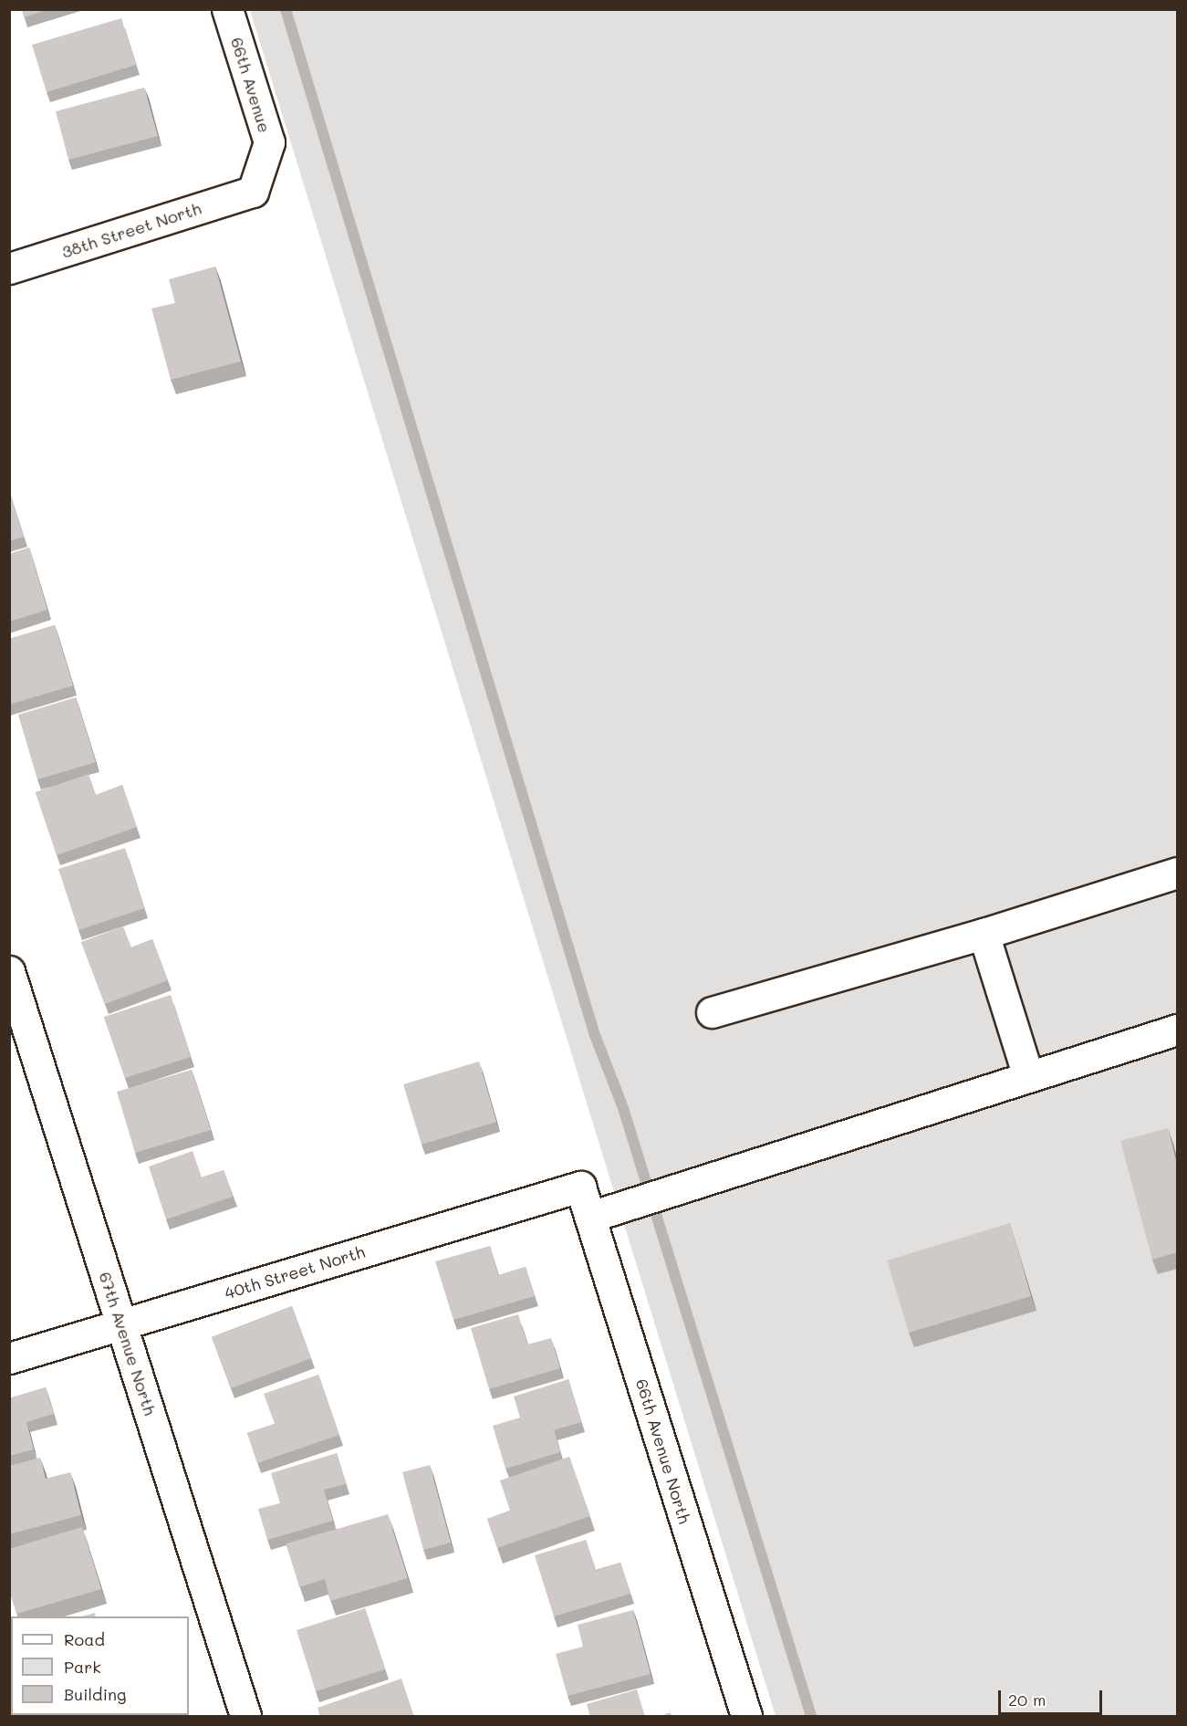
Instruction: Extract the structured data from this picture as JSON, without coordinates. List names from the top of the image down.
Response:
{
  "streets": {
    "street": [
      "66th Avenue",
      "38th Street North",
      "40th Street North",
      "67th Avenue North",
      "66th Avenue North"
    ]
  },
  "crossings": [
    ["66th Avenue", "38th Street North"],
    ["40th Street North", "67th Avenue North"],
    ["40th Street North", "66th Avenue North"]
  ],
  "legend": ["Road", "Park", "Building"],
  "scale_bar": "20 m"
}
